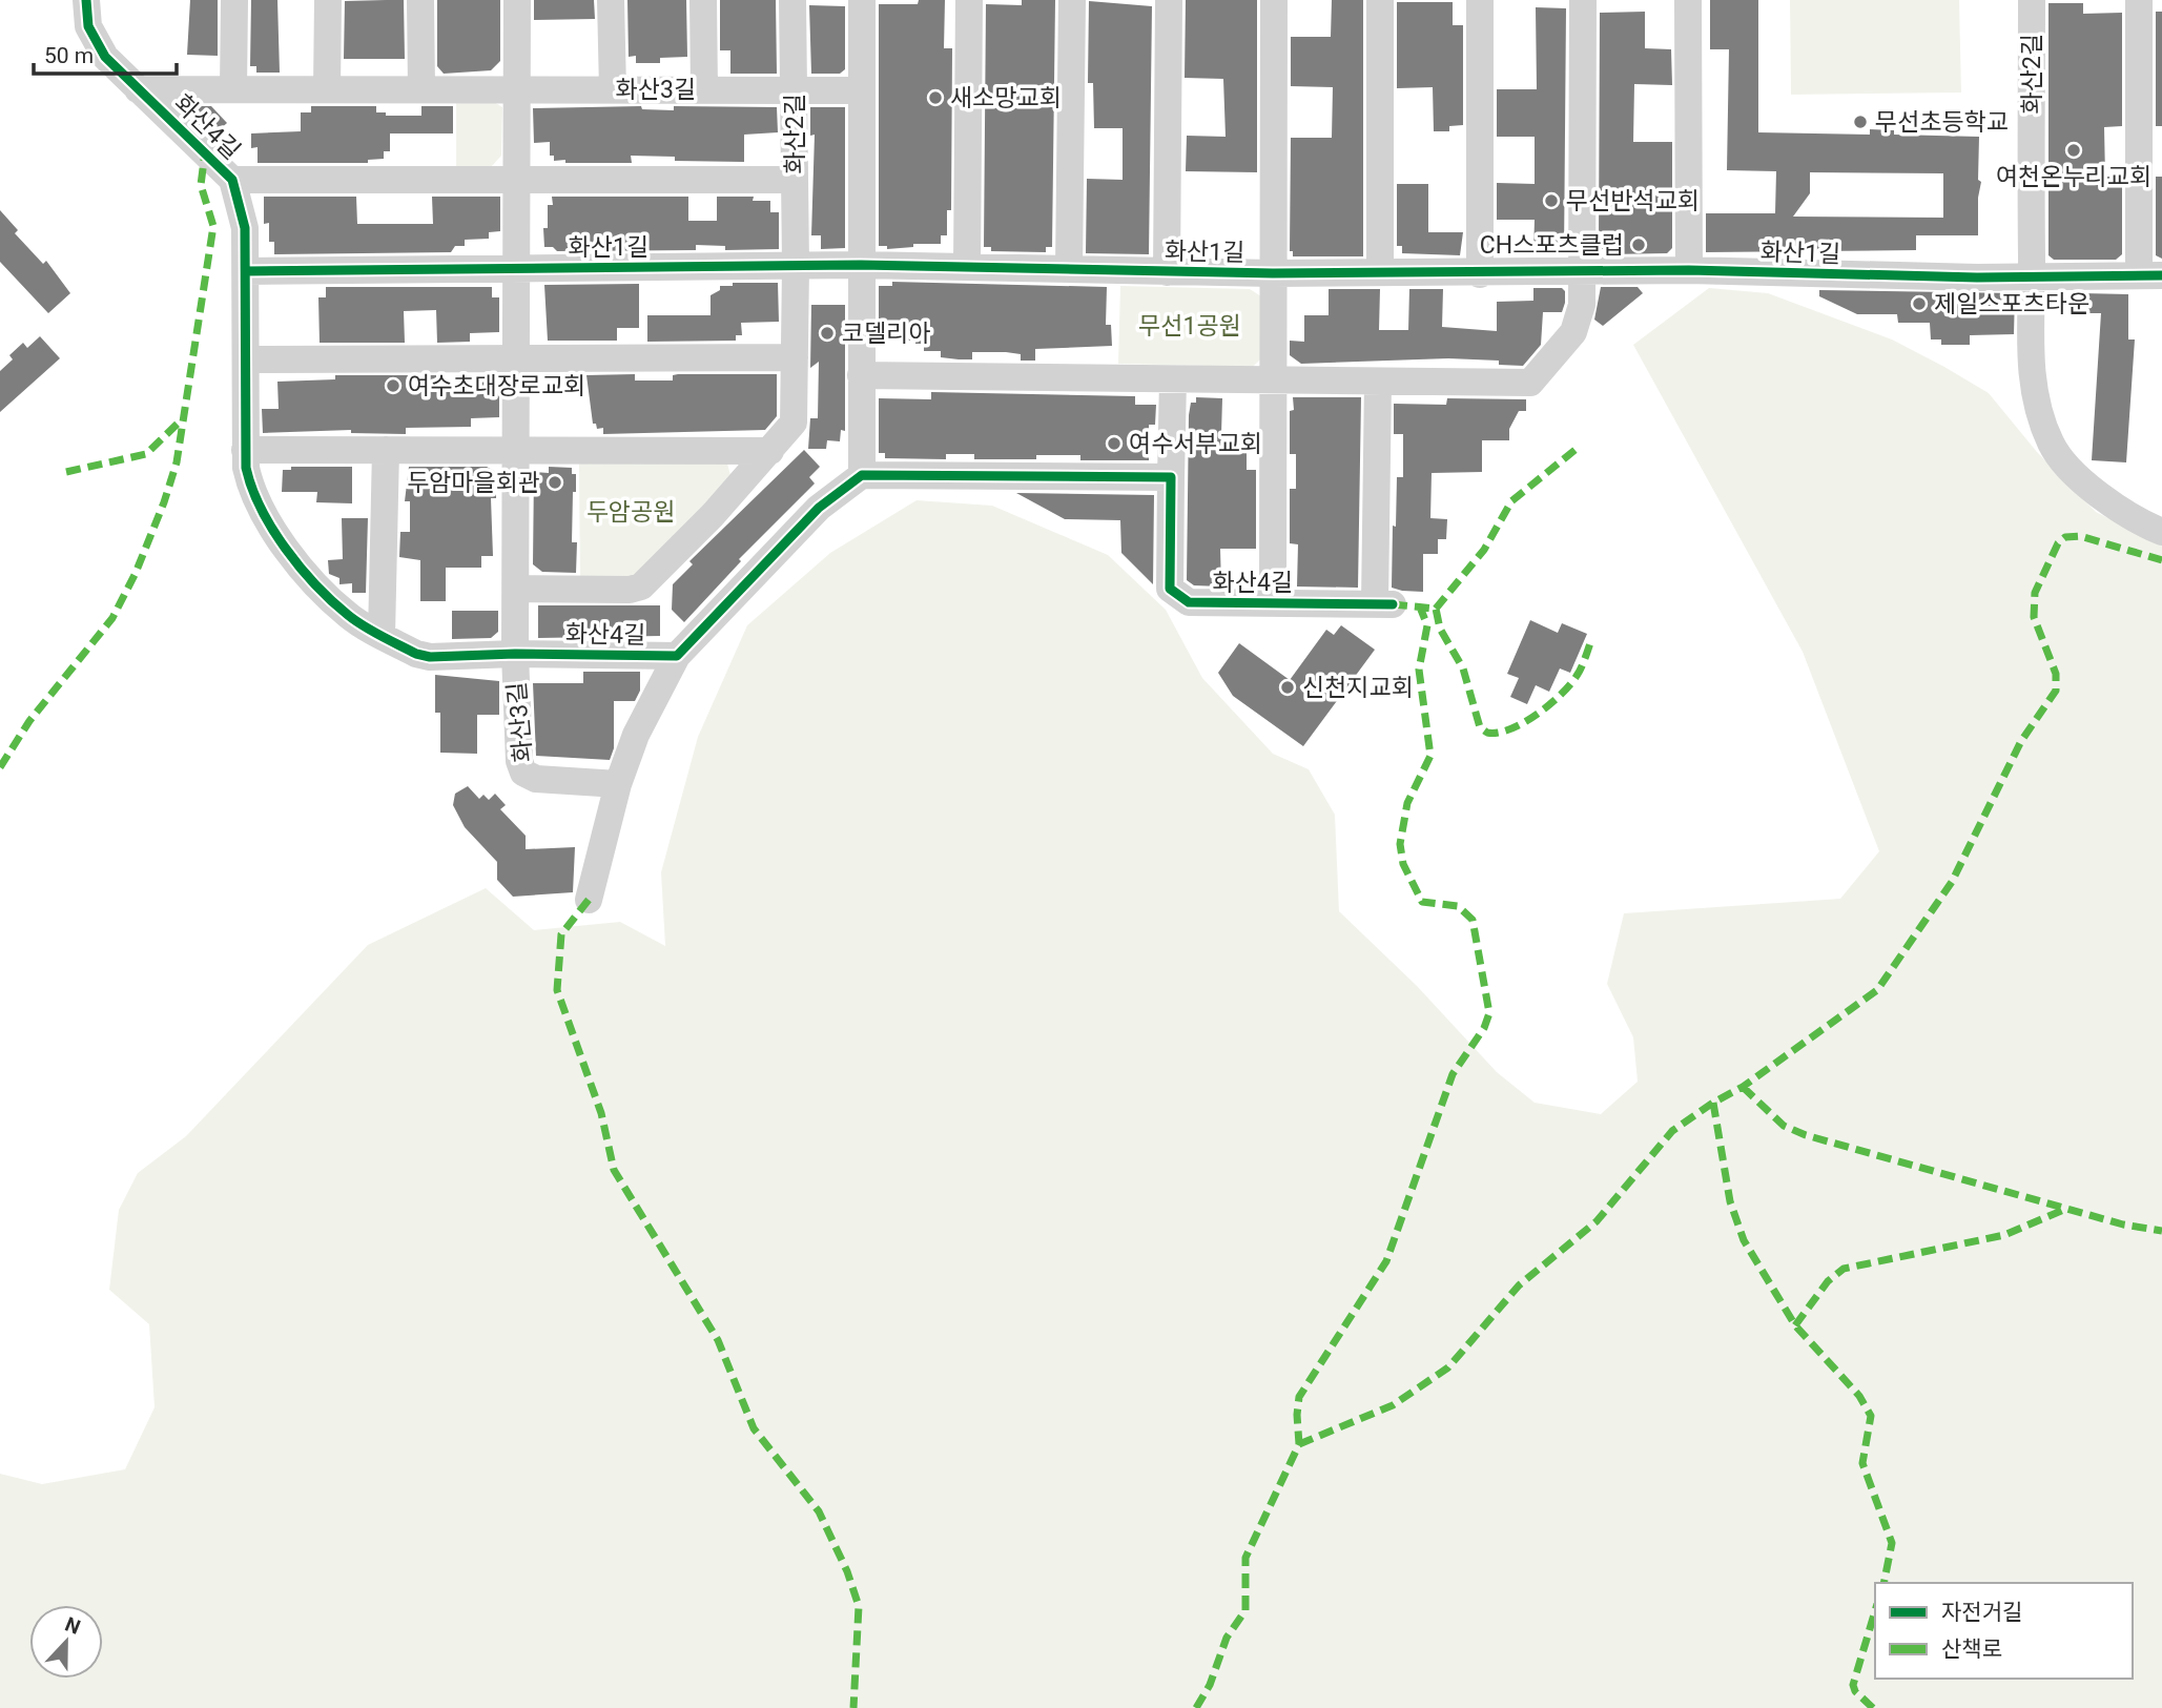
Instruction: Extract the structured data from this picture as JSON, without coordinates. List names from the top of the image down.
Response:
{
  "streets": {
    "street": [
      "화산2길",
      "화산3길",
      "화산4길",
      "화산1길"
    ]
  },
  "crossings": [
    ["화산2길", "화산3길"],
    ["화산2길", "화산1길"],
    ["화산3길", "화산4길"],
    ["화산3길", "화산1길"],
    ["화산4길", "화산1길"]
  ],
  "parks": ["무선1공원", "두암공원"],
  "places": [
    "새소망교회",
    "무선초등학교",
    "여천온누리교회",
    "무선반석교회",
    "CH스포츠클럽",
    "제일스포츠타운",
    "코델리아",
    "여수초대장로교회",
    "여수서부교회",
    "두암마을회관",
    "신천지교회"
  ],
  "legend": ["자전거길", "산책로"],
  "scale_bar": "50 m",
  "north": "top"
}
